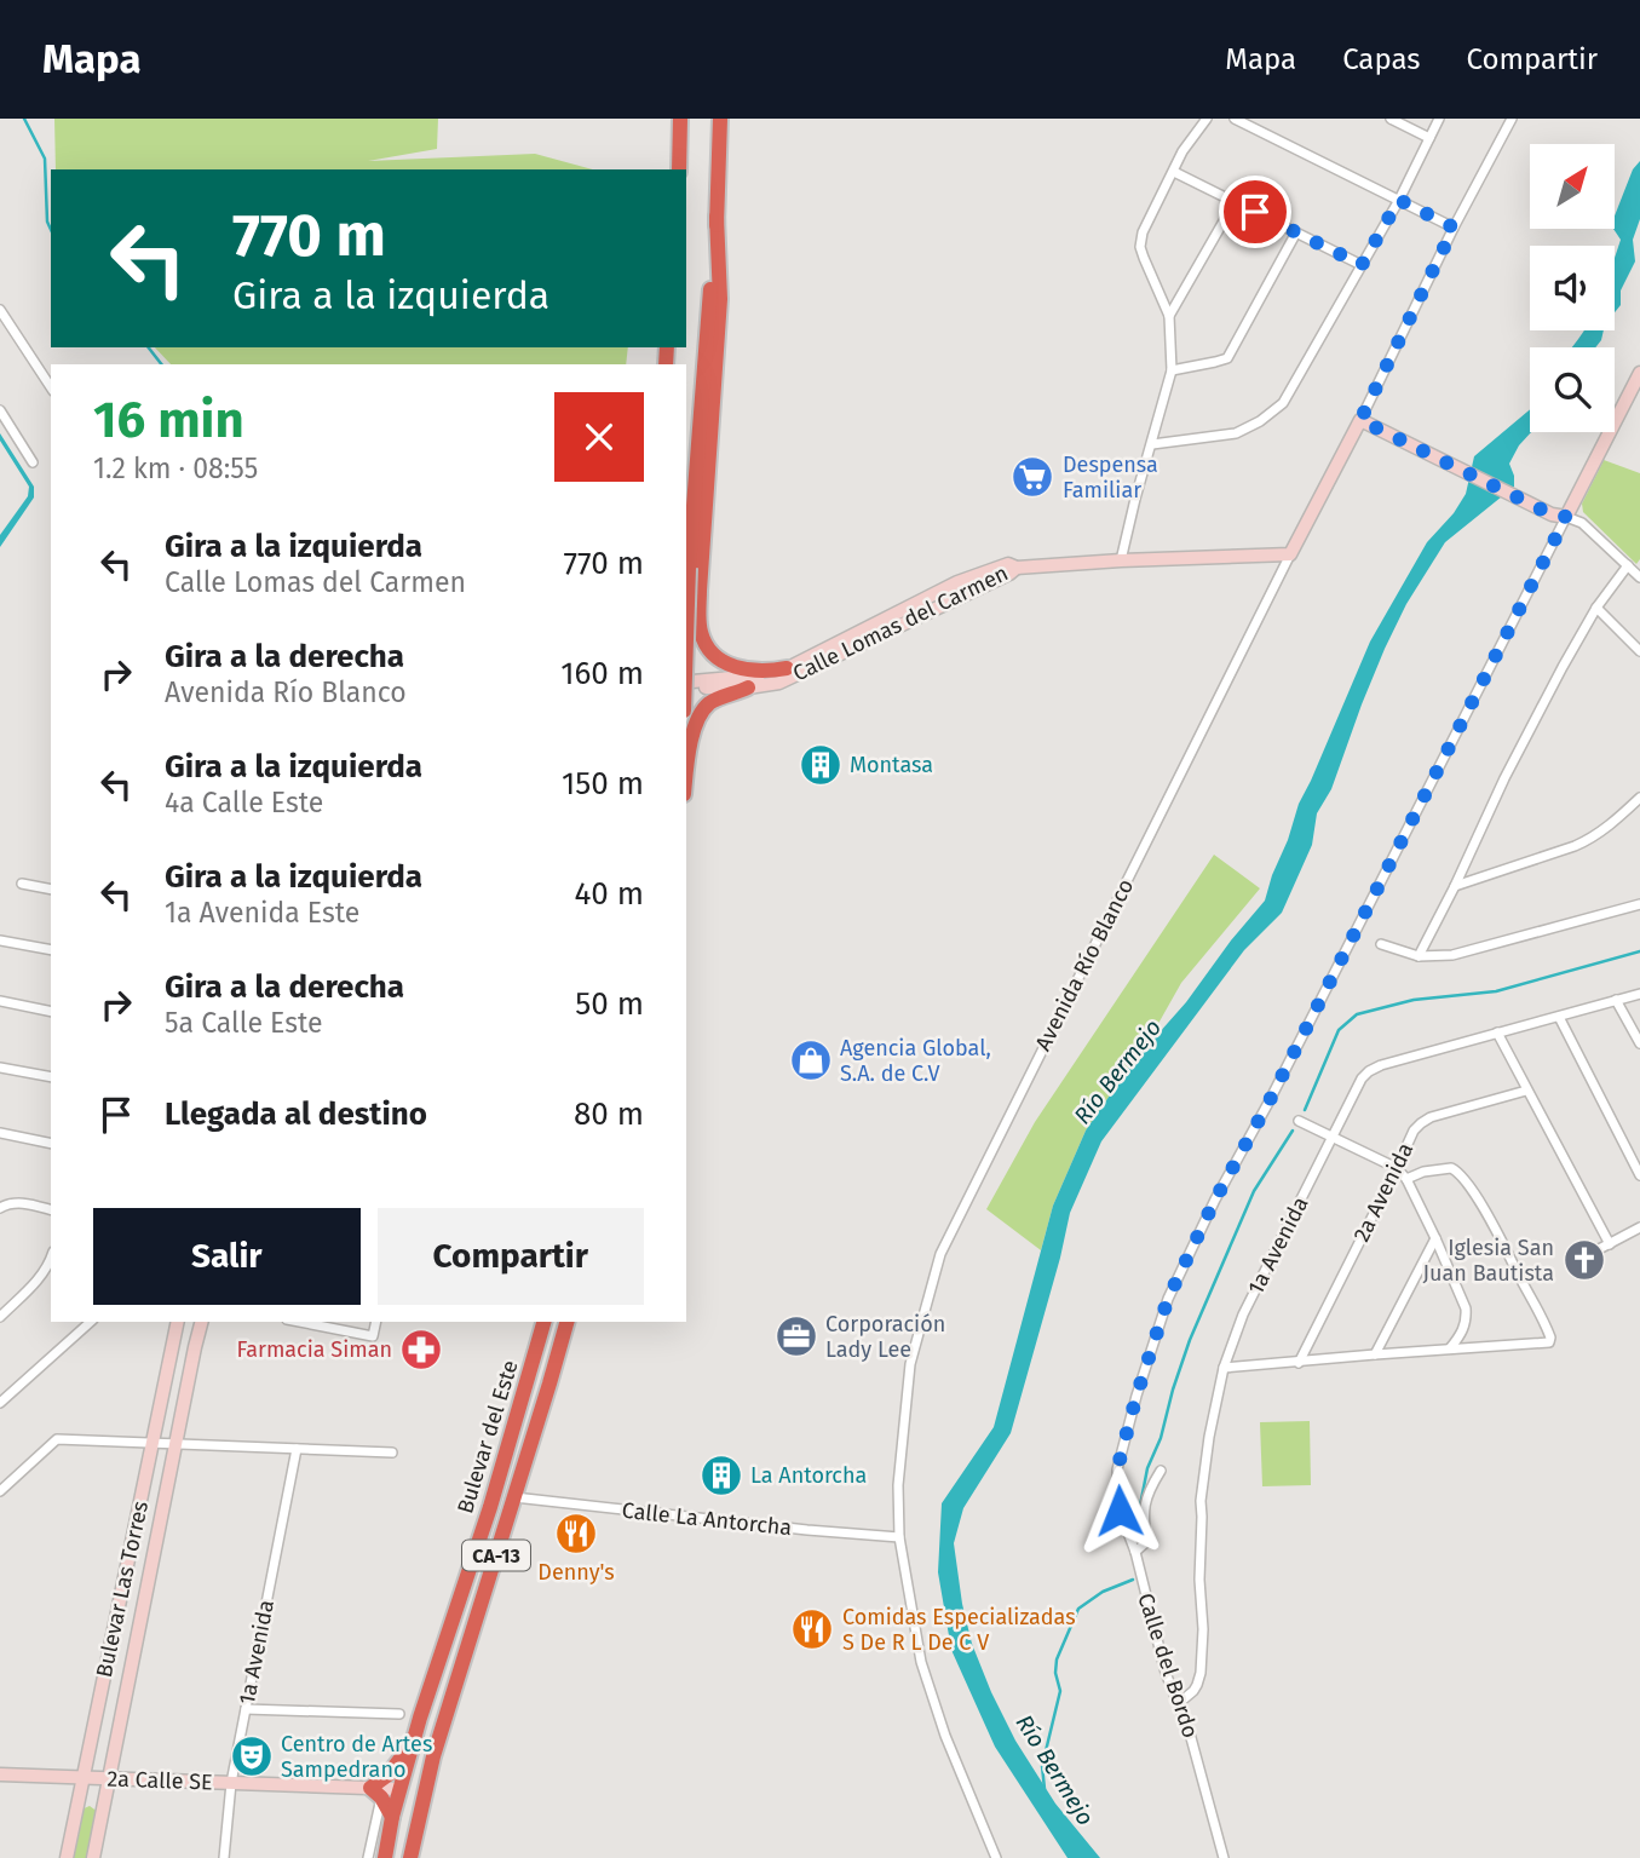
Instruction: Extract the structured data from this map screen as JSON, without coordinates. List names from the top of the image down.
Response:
{
  "streets": {
    "highway": ["Bulevar del Este", "CA-13"],
    "street": [
      "Calle Lomas del Carmen",
      "Avenida Río Blanco",
      "2a Avenida",
      "1a Avenida",
      "Calle La Antorcha",
      "Bulevar Las Torres",
      "Calle del Bordo",
      "2a Calle SE"
    ]
  },
  "crossings": [
    ["Calle Lomas del Carmen", "Avenida Río Blanco"],
    ["Avenida Río Blanco", "Calle La Antorcha"],
    ["1a Avenida", "Calle del Bordo"],
    ["1a Avenida", "2a Calle SE"],
    ["Bulevar del Este", "Calle La Antorcha"],
    ["Bulevar del Este", "2a Calle SE"],
    ["Bulevar Las Torres", "2a Calle SE"]
  ],
  "water": ["Río Bermejo"],
  "places": {
    "supermarket": ["Despensa Familiar"],
    "building": ["Montasa", "La Antorcha"],
    "shop": ["Agencia Global, S.A. de C.V"],
    "church": ["Iglesia San Juan Bautista"],
    "office": ["Corporación Lady Lee"],
    "pharmacy": ["Farmacia Siman"],
    "restaurant": ["Denny's", "Comidas Especializadas S De R L De C V"],
    "theatre": ["Centro de Artes Sampedrano"]
  },
  "north": "top right",
  "page": {
    "header": "Mapa",
    "nav": ["Mapa", "Capas", "Compartir"],
    "turn": ["770 m", "Gira a la izquierda"],
    "heading": ["16 min", "1.2 km · 08:55"],
    "list": [
      {
        "name": "Gira a la izquierda",
        "note": "Calle Lomas del Carmen",
        "value": "770 m"
      },
      {
        "name": "Gira a la derecha",
        "note": "Avenida Río Blanco",
        "value": "160 m"
      },
      {
        "name": "Gira a la izquierda",
        "note": "4a Calle Este",
        "value": "150 m"
      },
      {
        "name": "Gira a la izquierda",
        "note": "1a Avenida Este",
        "value": "40 m"
      },
      {
        "name": "Gira a la derecha",
        "note": "5a Calle Este",
        "value": "50 m"
      },
      {
        "name": "Llegada al destino",
        "value": "80 m"
      }
    ],
    "buttons": ["Salir", "Compartir"]
  }
}
